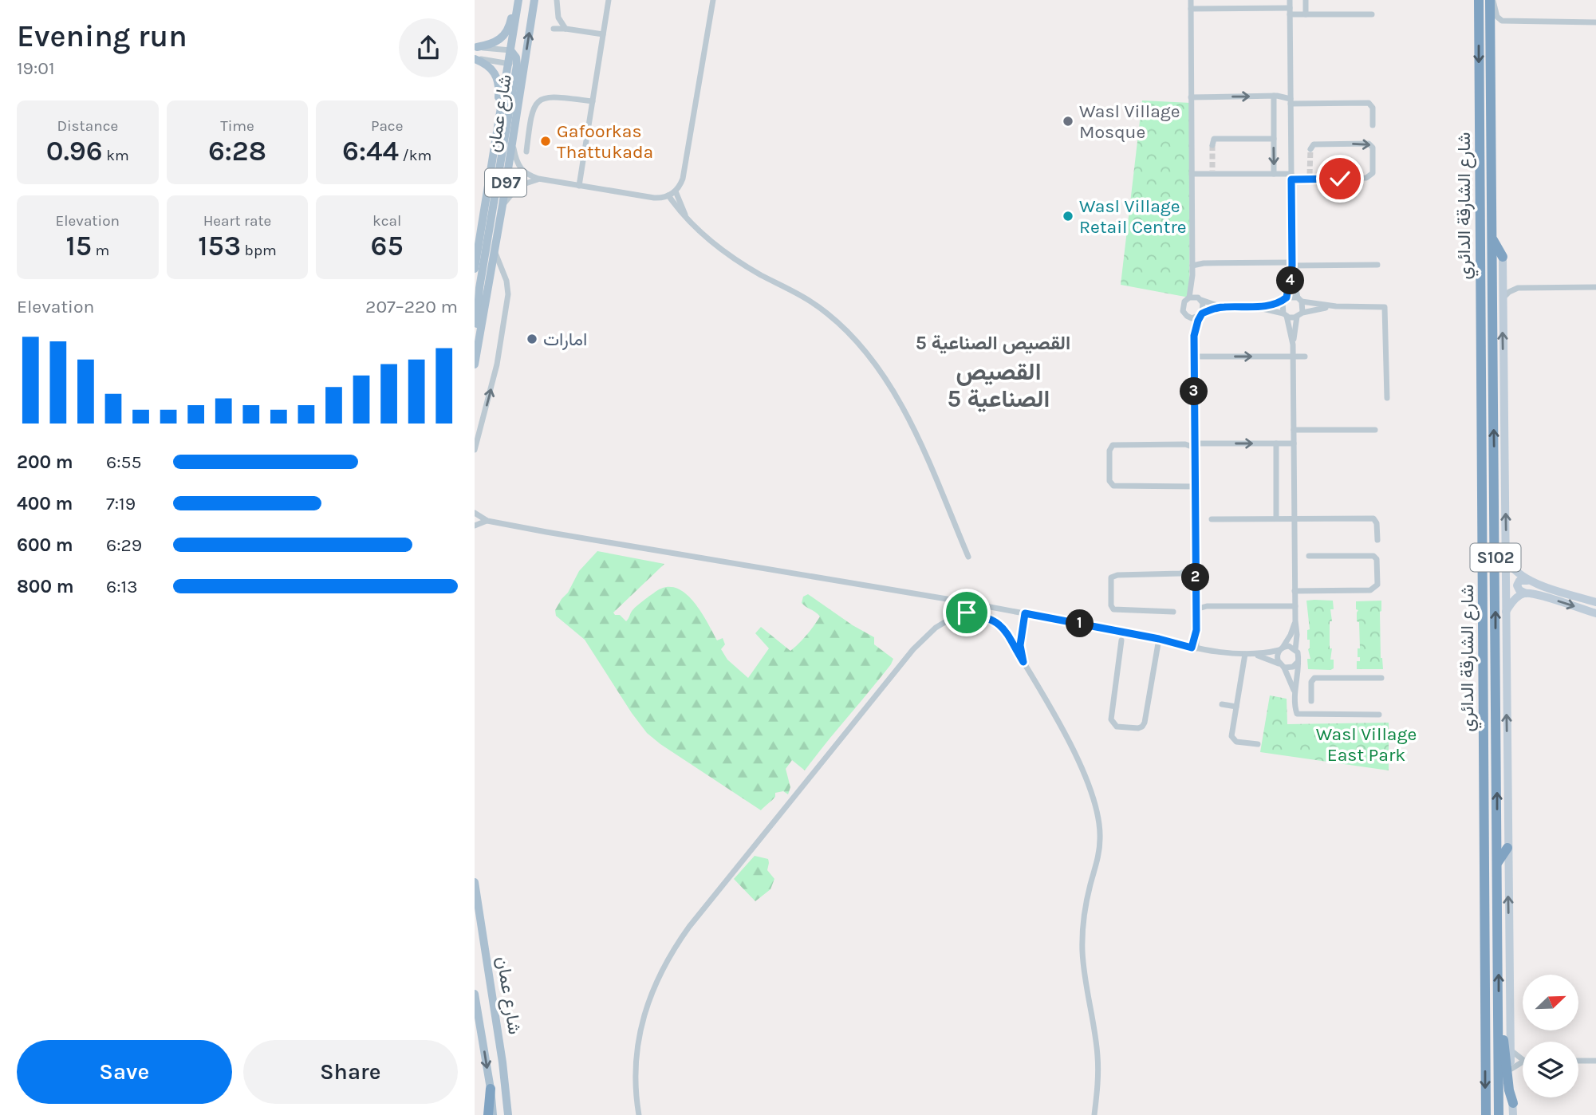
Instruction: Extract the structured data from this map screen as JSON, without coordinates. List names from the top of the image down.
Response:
{
  "streets": {
    "highway": ["شارع الشارقة الدائري", "S102"],
    "main road": ["شارع عمان", "D97"]
  },
  "districts": ["القصيص الصناعية 5", "القصيص الصناعية 5"],
  "parks": ["Wasl Village East Park"],
  "places": [
    "Wasl Village Mosque",
    "Gafoorkas Thattukada",
    "Wasl Village Retail Centre",
    "امارات"
  ],
  "north": "top right",
  "page": {
    "heading": ["Evening run", "19:01"],
    "stats": [
      ["Distance", "0.96 km"],
      ["Time", "6:28"],
      ["Pace", "6:44 /km"],
      ["Elevation", "15 m"],
      ["Heart rate", "153 bpm"],
      ["kcal", "65"]
    ],
    "pins": [
      "4",
      "3",
      "2",
      "1"
    ],
    "chart": ["Elevation", "207–220 m"],
    "list": [
      {
        "name": "200 m",
        "note": "6:55"
      },
      {
        "name": "400 m",
        "note": "7:19"
      },
      {
        "name": "600 m",
        "note": "6:29"
      },
      {
        "name": "800 m",
        "note": "6:13"
      }
    ],
    "buttons": ["Save", "Share"]
  }
}
